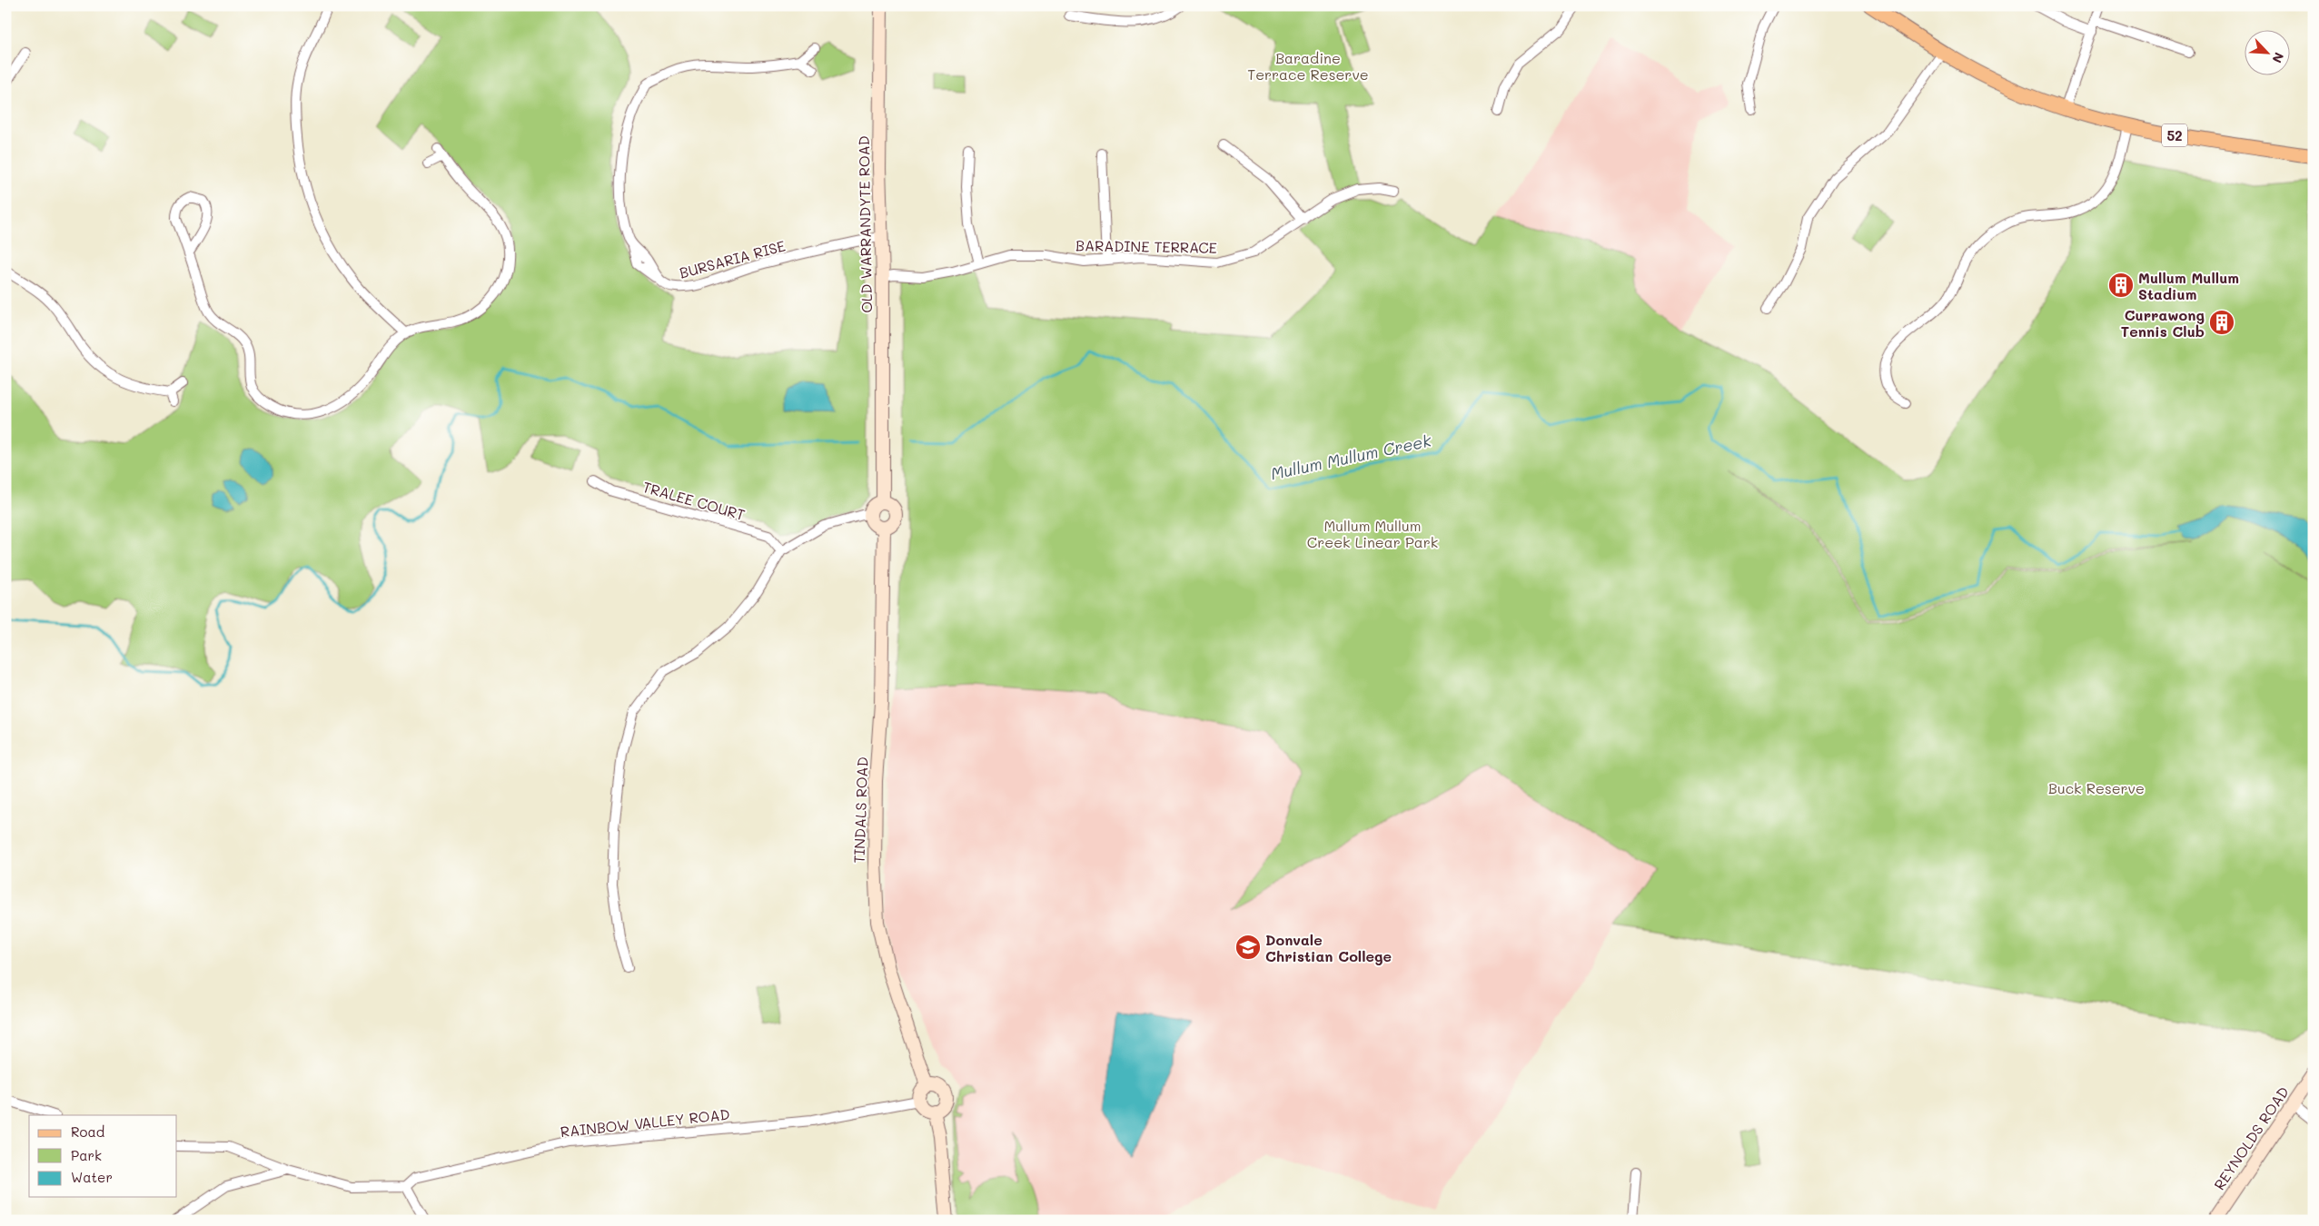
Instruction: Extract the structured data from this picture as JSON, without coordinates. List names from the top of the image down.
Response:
{
  "streets": {
    "main road": [
      "52",
      "OLD WARRANDYTE ROAD",
      "TINDALS ROAD",
      "REYNOLDS ROAD"
    ],
    "street": [
      "BARADINE TERRACE",
      "BURSARIA RISE",
      "TRALEE COURT",
      "RAINBOW VALLEY ROAD"
    ]
  },
  "crossings": [
    ["OLD WARRANDYTE ROAD", "BARADINE TERRACE"],
    ["OLD WARRANDYTE ROAD", "BURSARIA RISE"],
    ["OLD WARRANDYTE ROAD", "TINDALS ROAD"],
    ["TINDALS ROAD", "RAINBOW VALLEY ROAD"]
  ],
  "water": ["Mullum Mullum Creek"],
  "parks": ["Baradine Terrace Reserve", "Mullum Mullum Creek Linear Park", "Buck Reserve"],
  "places": {
    "building": ["Mullum Mullum Stadium", "Currawong Tennis Club"],
    "school or university": ["Donvale Christian College"]
  },
  "legend": ["Road", "Park", "Water"],
  "north": "bottom right"
}
